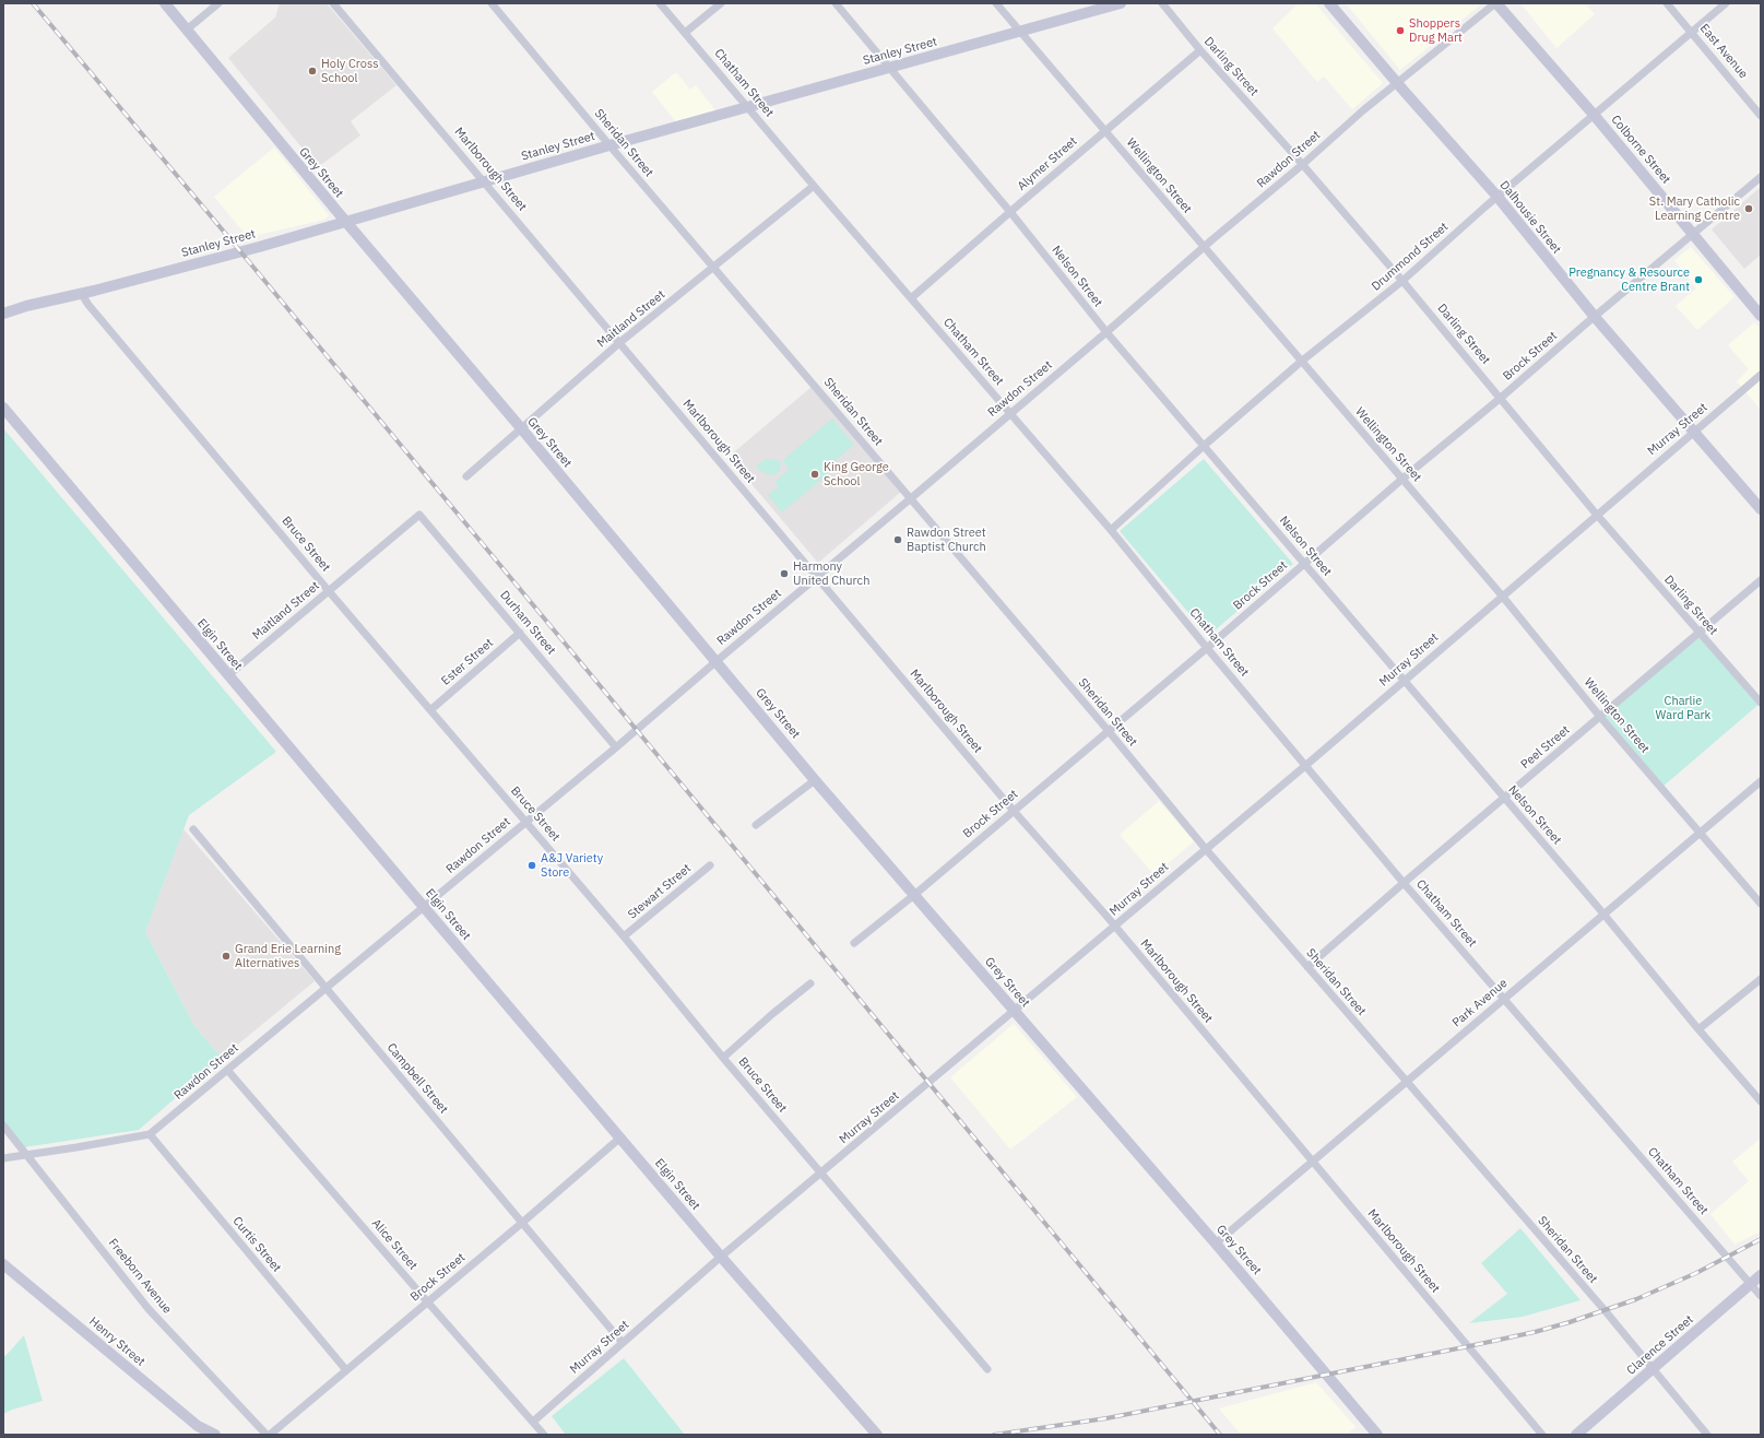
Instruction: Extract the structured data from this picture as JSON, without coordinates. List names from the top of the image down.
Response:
{
  "streets": {
    "street": [
      "Stanley Street",
      "East Avenue",
      "Darling Street",
      "Chatham Street",
      "Sheridan Street",
      "Colborne Street",
      "Rawdon Street",
      "Alymer Street",
      "Marlborough Street",
      "Grey Street",
      "Wellington Street",
      "Dalhousie Street",
      "Drummond Street",
      "Nelson Street",
      "Maitland Street",
      "Brock Street",
      "Murray Street",
      "Bruce Street",
      "Durham Street",
      "Elgin Street",
      "Ester Street",
      "Peel Street",
      "Stewart Street",
      "Park Avenue",
      "Campbell Street",
      "Curtis Street",
      "Alice Street",
      "Freeborn Avenue",
      "Henry Street",
      "Clarence Street"
    ]
  },
  "crossings": [
    ["Stanley Street", "Chatham Street"],
    ["Stanley Street", "Sheridan Street"],
    ["Stanley Street", "Marlborough Street"],
    ["Stanley Street", "Grey Street"],
    ["Stanley Street", "Wellington Street"],
    ["Stanley Street", "Nelson Street"],
    ["Stanley Street", "Bruce Street"],
    ["East Avenue", "Drummond Street"],
    ["Darling Street", "Rawdon Street"],
    ["Darling Street", "Alymer Street"],
    ["Darling Street", "Drummond Street"],
    ["Darling Street", "Brock Street"],
    ["Darling Street", "Murray Street"],
    ["Darling Street", "Peel Street"],
    ["Chatham Street", "Rawdon Street"],
    ["Chatham Street", "Alymer Street"],
    ["Chatham Street", "Drummond Street"],
    ["Chatham Street", "Maitland Street"],
    ["Chatham Street", "Brock Street"],
    ["Chatham Street", "Murray Street"],
    ["Chatham Street", "Peel Street"],
    ["Chatham Street", "Park Avenue"],
    ["Chatham Street", "Clarence Street"],
    ["Sheridan Street", "Rawdon Street"],
    ["Sheridan Street", "Maitland Street"],
    ["Sheridan Street", "Brock Street"],
    ["Sheridan Street", "Murray Street"],
    ["Sheridan Street", "Peel Street"],
    ["Sheridan Street", "Park Avenue"],
    ["Sheridan Street", "Clarence Street"],
    ["Colborne Street", "Rawdon Street"],
    ["Colborne Street", "Drummond Street"],
    ["Colborne Street", "Brock Street"],
    ["Rawdon Street", "Marlborough Street"],
    ["Rawdon Street", "Grey Street"],
    ["Rawdon Street", "Wellington Street"],
    ["Rawdon Street", "Dalhousie Street"],
    ["Rawdon Street", "Nelson Street"],
    ["Rawdon Street", "Bruce Street"],
    ["Rawdon Street", "Durham Street"],
    ["Rawdon Street", "Elgin Street"],
    ["Rawdon Street", "Campbell Street"],
    ["Rawdon Street", "Curtis Street"],
    ["Rawdon Street", "Alice Street"],
    ["Rawdon Street", "Freeborn Avenue"],
    ["Alymer Street", "Wellington Street"],
    ["Alymer Street", "Nelson Street"],
    ["Marlborough Street", "Maitland Street"],
    ["Marlborough Street", "Brock Street"],
    ["Marlborough Street", "Murray Street"],
    ["Marlborough Street", "Park Avenue"],
    ["Grey Street", "Maitland Street"],
    ["Grey Street", "Brock Street"],
    ["Grey Street", "Murray Street"],
    ["Grey Street", "Park Avenue"],
    ["Wellington Street", "Drummond Street"],
    ["Wellington Street", "Brock Street"],
    ["Wellington Street", "Murray Street"],
    ["Wellington Street", "Peel Street"],
    ["Wellington Street", "Park Avenue"],
    ["Dalhousie Street", "Drummond Street"],
    ["Dalhousie Street", "Brock Street"],
    ["Dalhousie Street", "Murray Street"],
    ["Drummond Street", "Nelson Street"],
    ["Nelson Street", "Brock Street"],
    ["Nelson Street", "Murray Street"],
    ["Nelson Street", "Peel Street"],
    ["Nelson Street", "Park Avenue"],
    ["Maitland Street", "Bruce Street"],
    ["Maitland Street", "Durham Street"],
    ["Maitland Street", "Elgin Street"],
    ["Brock Street", "Elgin Street"],
    ["Brock Street", "Campbell Street"],
    ["Brock Street", "Curtis Street"],
    ["Brock Street", "Alice Street"],
    ["Brock Street", "Freeborn Avenue"],
    ["Murray Street", "Bruce Street"],
    ["Murray Street", "Elgin Street"],
    ["Murray Street", "Campbell Street"],
    ["Murray Street", "Alice Street"],
    ["Bruce Street", "Ester Street"],
    ["Bruce Street", "Stewart Street"],
    ["Durham Street", "Ester Street"]
  ],
  "parks": ["Charlie Ward Park"],
  "places": [
    "Shoppers Drug Mart",
    "Holy Cross School",
    "St. Mary Catholic Learning Centre",
    "Pregnancy & Resource Centre Brant",
    "King George School",
    "Rawdon Street Baptist Church",
    "Harmony United Church",
    "A&J Variety Store",
    "Grand Erie Learning Alternatives"
  ]
}
